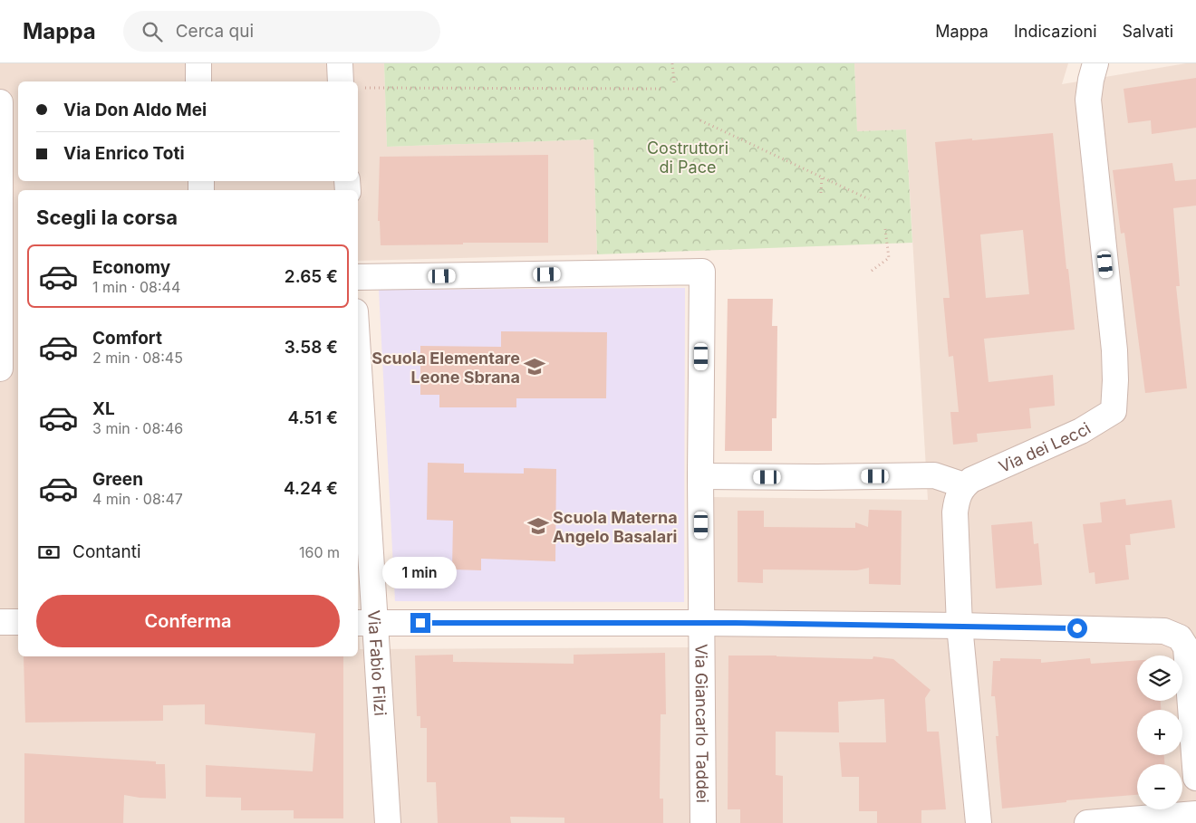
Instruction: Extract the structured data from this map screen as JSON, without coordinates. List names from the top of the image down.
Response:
{
  "streets": {
    "street": ["Via dei Lecci", "Via Fabio Filzi", "Via Giancarlo Taddei"]
  },
  "parks": ["Costruttori di Pace"],
  "places": {
    "school or university": ["Scuola Elementare Leone Sbrana", "Scuola Materna Angelo Basalari"]
  },
  "page": {
    "header": "Mappa",
    "search": "Cerca qui",
    "nav": ["Mappa", "Indicazioni", "Salvati"],
    "banner": ["Via Don Aldo Mei", "Via Enrico Toti"],
    "heading": "Scegli la corsa",
    "list": [
      {
        "name": "Economy",
        "note": "1 min · 08:44",
        "value": "2.65 €"
      },
      {
        "name": "Comfort",
        "note": "2 min · 08:45",
        "value": "3.58 €"
      },
      {
        "name": "XL",
        "note": "3 min · 08:46",
        "value": "4.51 €"
      },
      {
        "name": "Green",
        "note": "4 min · 08:47",
        "value": "4.24 €"
      }
    ],
    "pay": ["Contanti", "160 m"],
    "bubble": "1 min",
    "buttons": "Conferma",
    "map_buttons": ["+", "−"]
  }
}
